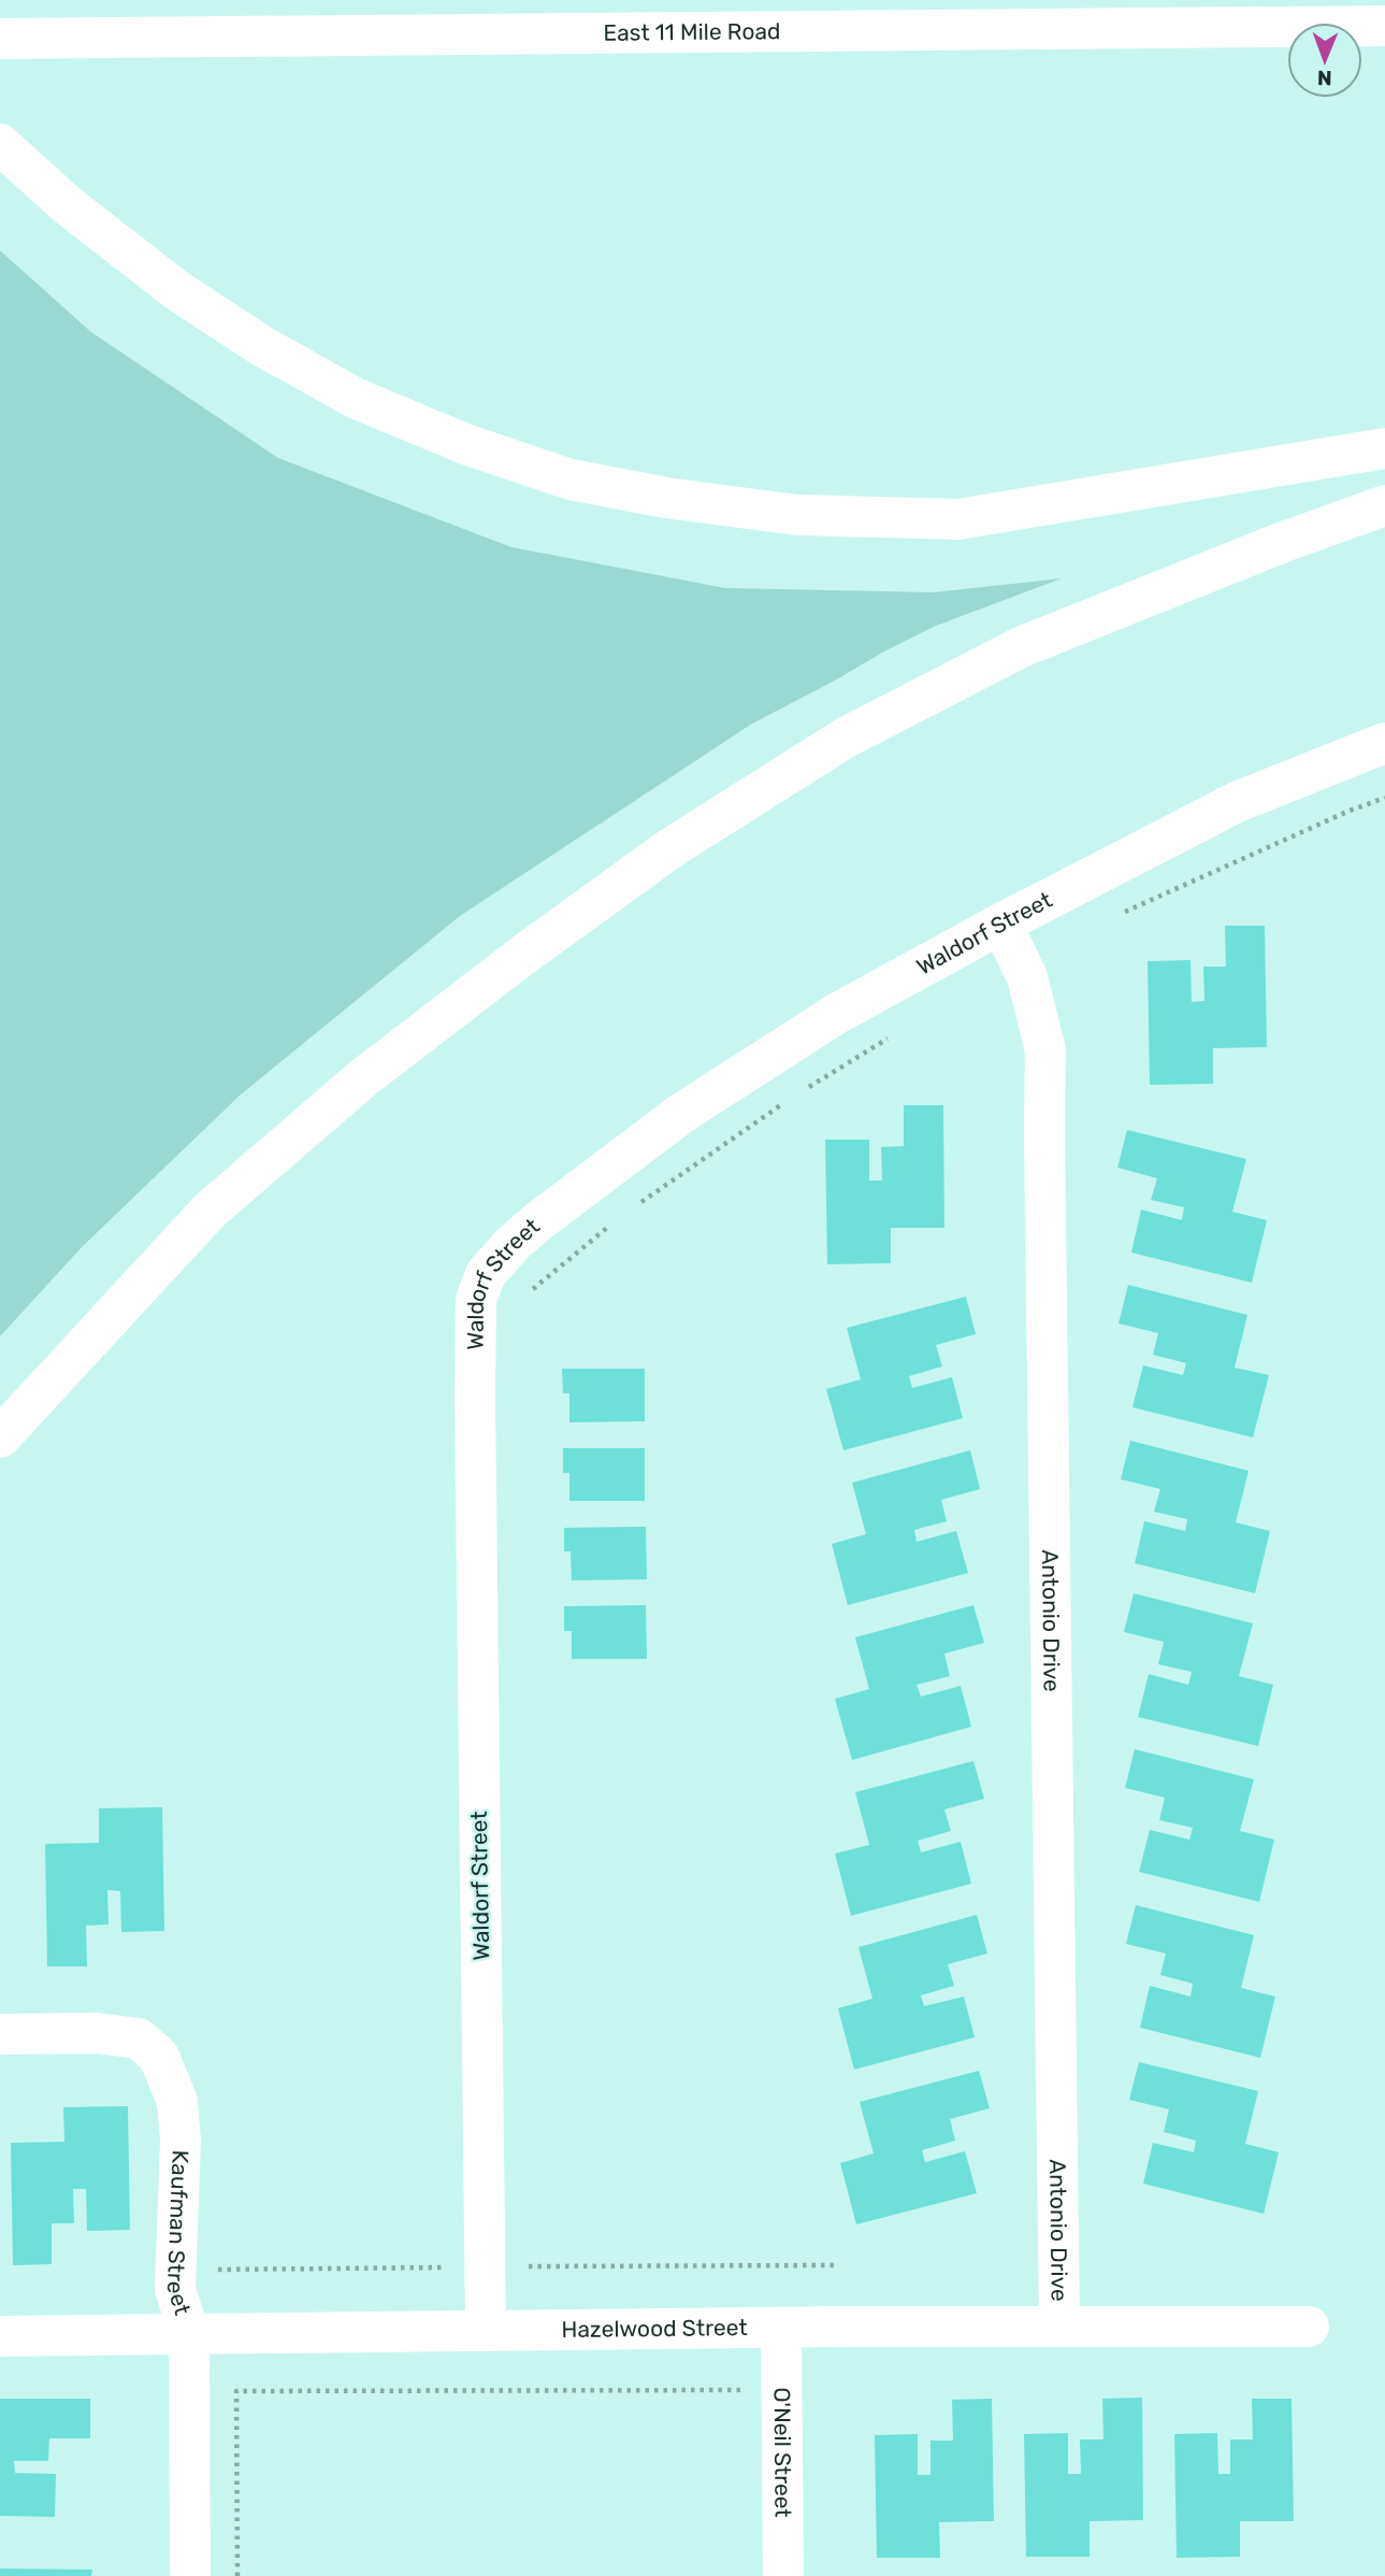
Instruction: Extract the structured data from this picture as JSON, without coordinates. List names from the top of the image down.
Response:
{
  "streets": {
    "main road": [
      "East 11 Mile Road",
      "Waldorf Street",
      "Antonio Drive",
      "Kaufman Street",
      "Hazelwood Street",
      "O'Neil Street"
    ]
  },
  "crossings": [
    ["Waldorf Street", "Antonio Drive"],
    ["Waldorf Street", "Hazelwood Street"],
    ["Antonio Drive", "Hazelwood Street"],
    ["Kaufman Street", "Hazelwood Street"],
    ["Hazelwood Street", "O'Neil Street"]
  ],
  "north": "bottom"
}
